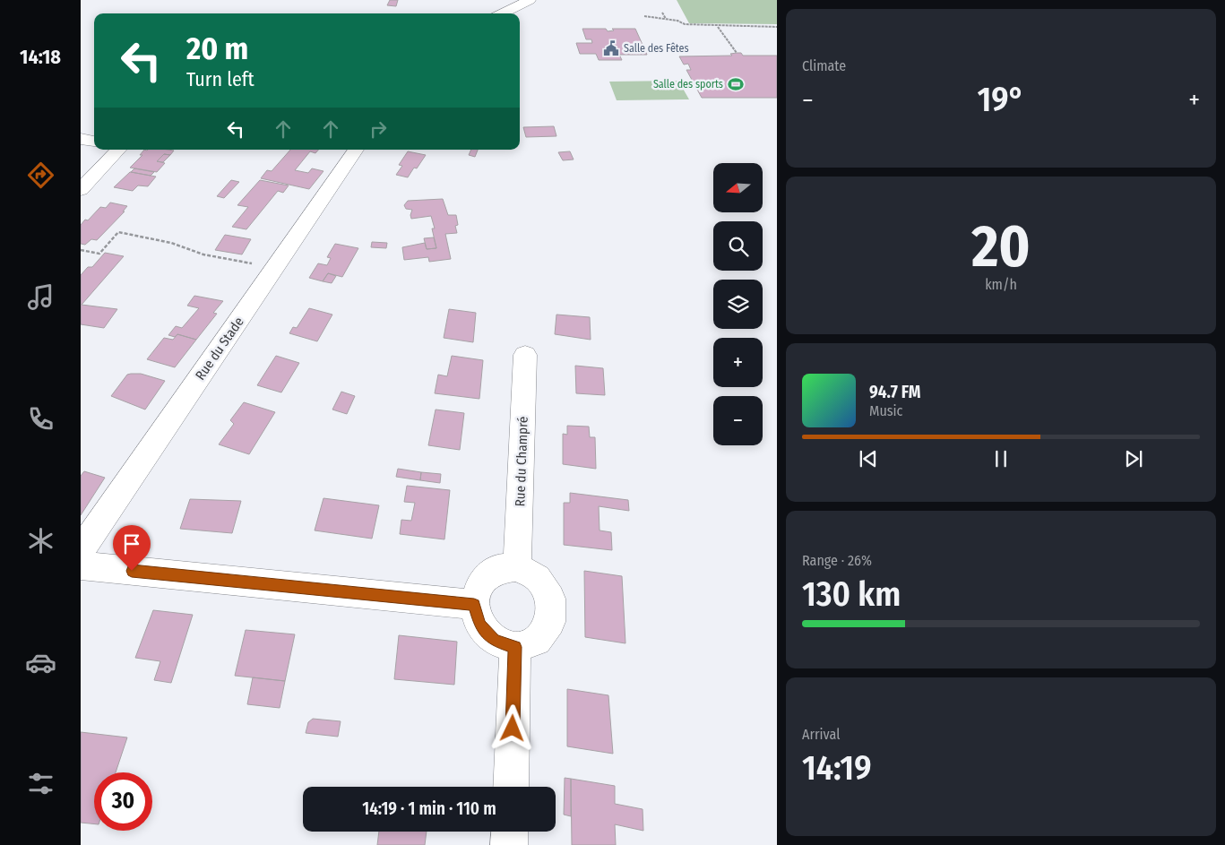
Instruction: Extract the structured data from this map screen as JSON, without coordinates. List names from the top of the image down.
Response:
{
  "streets": {
    "street": ["Rue du Stade", "Rue du Champré"]
  },
  "places": {
    "public building": ["Salle des Fêtes"],
    "sports": ["Salle des sports"]
  },
  "north": "left",
  "page": {
    "tabs": "14:18",
    "tile": [
      "Climate",
      ["20", "km/h"],
      ["Range · 26%", "130 km"],
      ["Arrival", "14:19"]
    ],
    "turn": ["20 m", "Turn left"],
    "heat": ["−", "19°", "+"],
    "map_buttons": ["+", "−"],
    "song": ["94.7 FM", "Music"],
    "limit": "30",
    "trip": "14:19 · 1 min · 110 m"
  }
}
